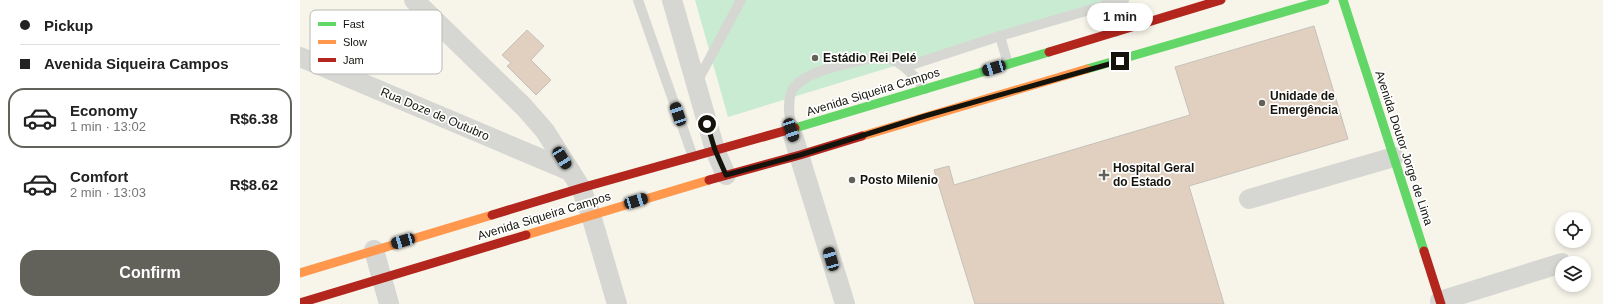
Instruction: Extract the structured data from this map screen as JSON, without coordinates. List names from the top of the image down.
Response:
{
  "streets": {
    "main road": ["Avenida Siqueira Campos", "Avenida Doutor Jorge de Lima"],
    "street": ["Rua Doze de Outubro"]
  },
  "places": {
    "other": ["Estádio Rei Pelé", "Unidade de Emergência", "Posto Milenio"],
    "health": ["Hospital Geral do Estado"]
  },
  "legend": ["Fast", "Slow", "Jam"],
  "page": {
    "banner": ["Pickup", "Avenida Siqueira Campos"],
    "bubble": "1 min",
    "list": [
      {
        "name": "Economy",
        "note": "1 min · 13:02",
        "value": "R$6.38"
      },
      {
        "name": "Comfort",
        "note": "2 min · 13:03",
        "value": "R$8.62"
      }
    ],
    "buttons": "Confirm"
  }
}
